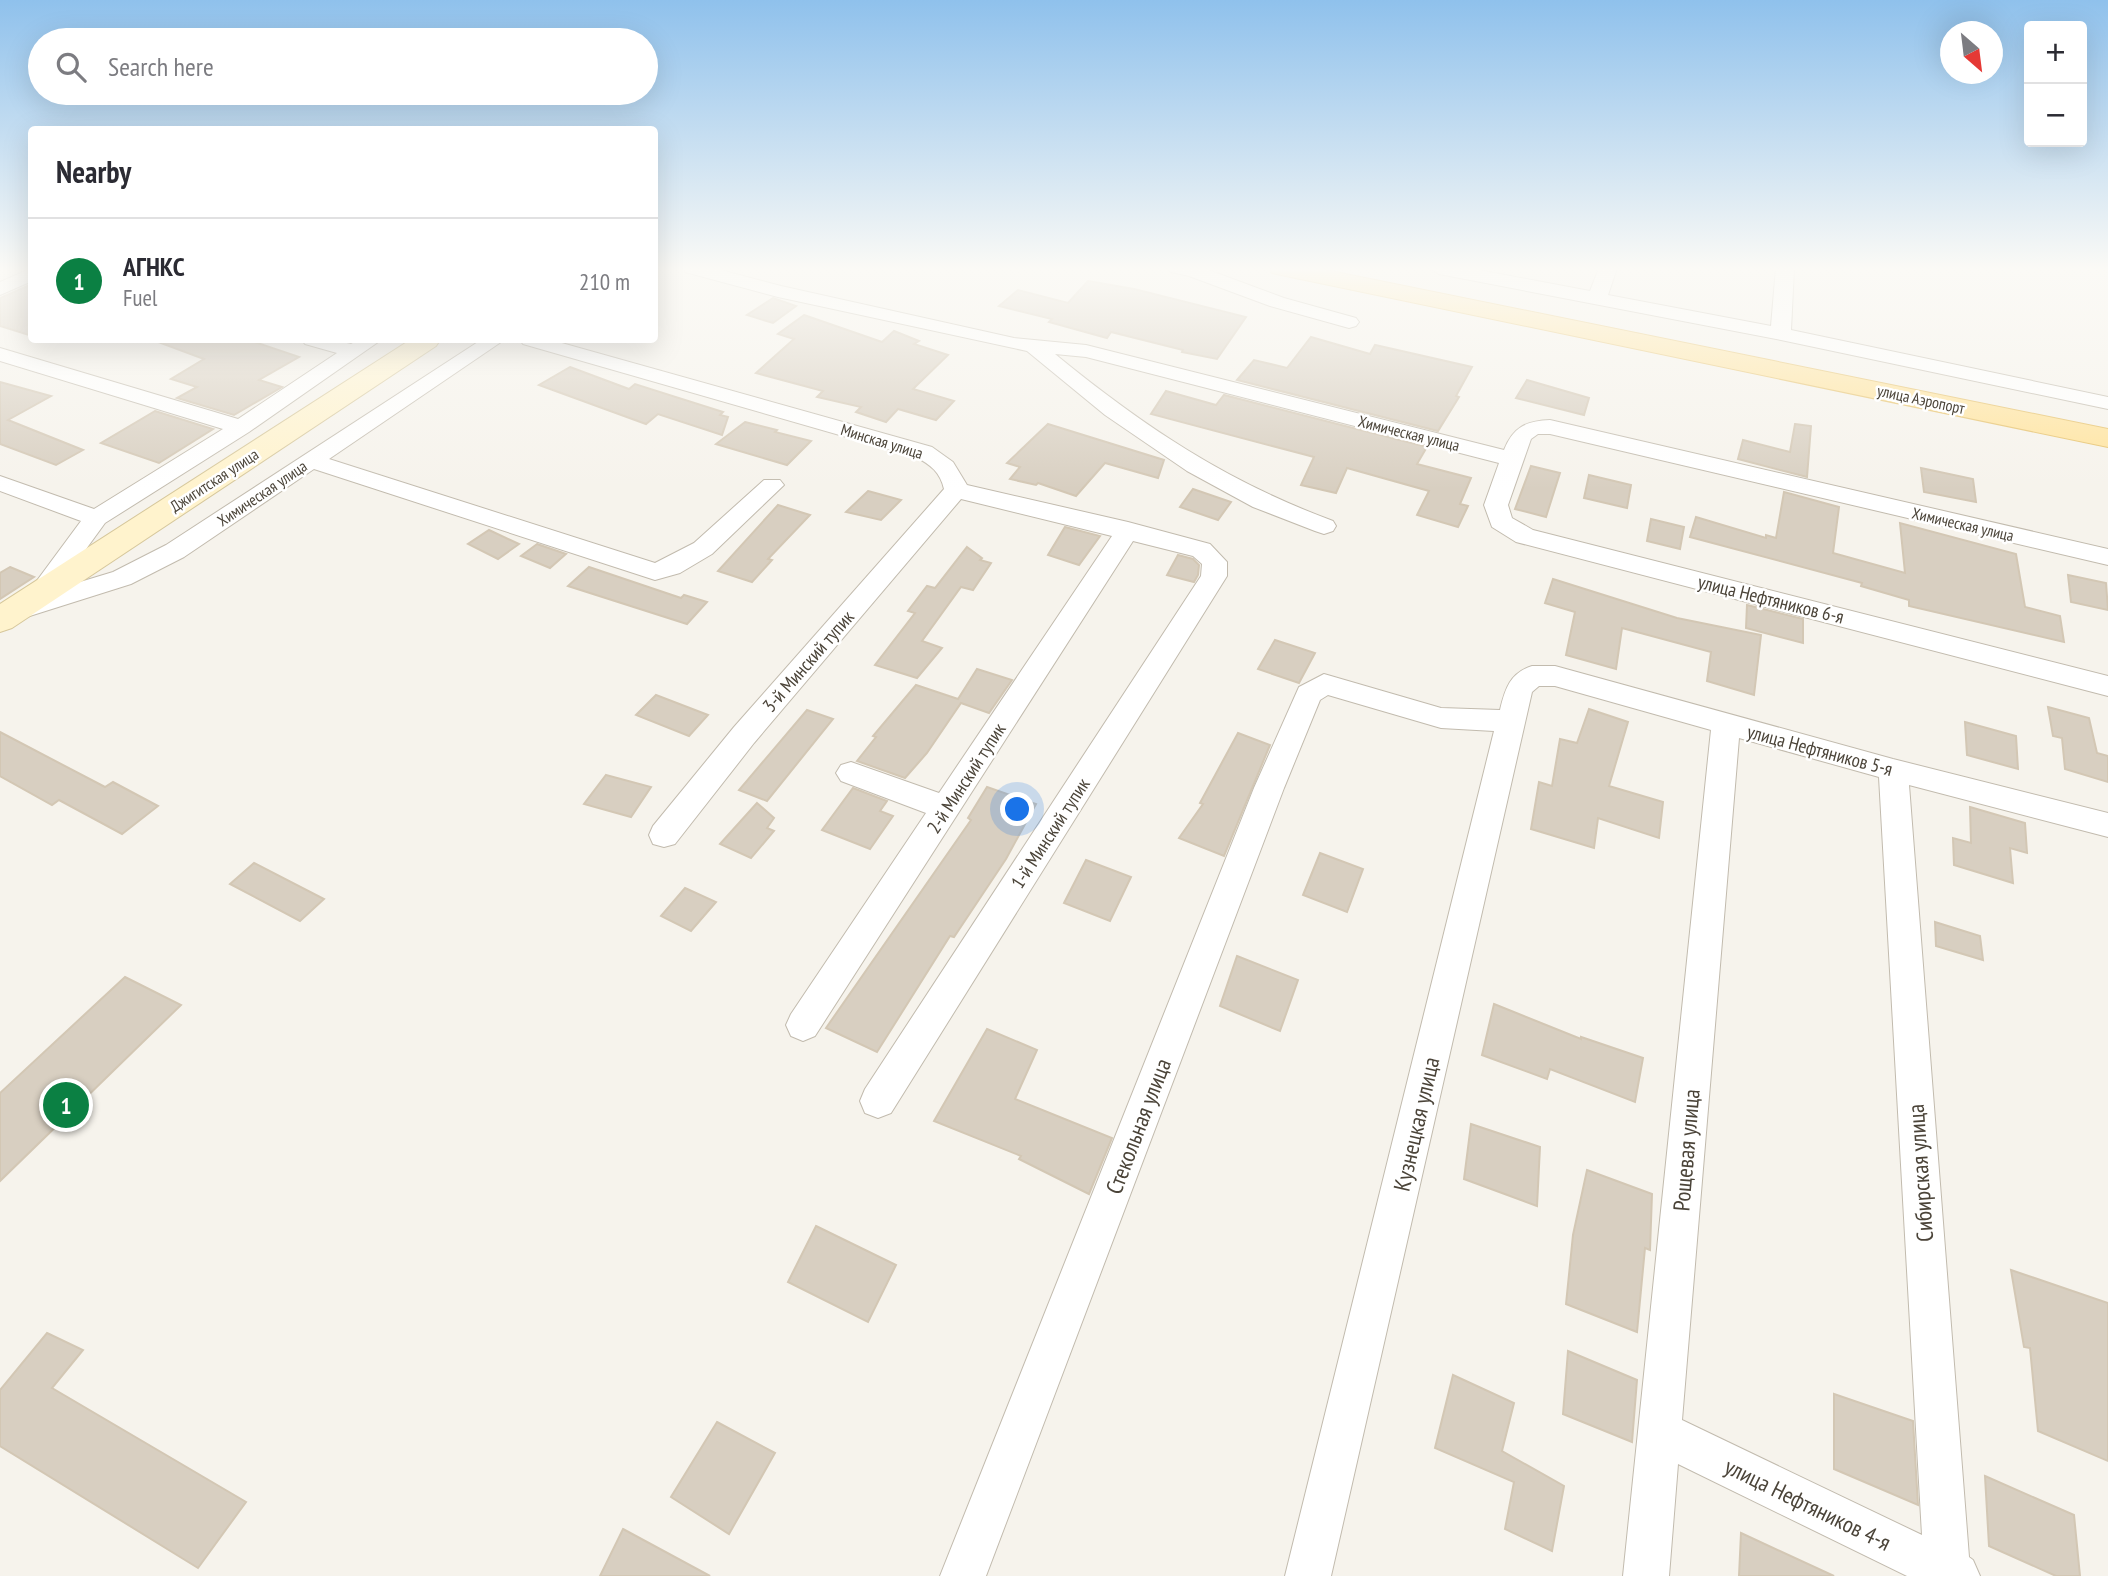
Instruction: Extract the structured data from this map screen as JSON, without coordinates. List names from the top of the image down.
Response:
{
  "streets": {
    "main road": ["улица Аэропорт"],
    "street": [
      "Химическая улица",
      "Минская улица",
      "Джигитская улица",
      "улица Нефтяников 6-я",
      "3-й Минский тупик",
      "улица Нефтяников 5-я",
      "2-й Минский тупик",
      "1-й Минский тупик",
      "Кузнецкая улица",
      "Стекольная улица",
      "Рощевая улица",
      "Сибирская улица",
      "улица Нефтяников 4-я"
    ]
  },
  "crossings": [
    ["Химическая улица", "Джигитская улица"],
    ["Химическая улица", "улица Нефтяников 6-я"],
    ["Минская улица", "3-й Минский тупик"],
    ["улица Нефтяников 5-я", "Кузнецкая улица"],
    ["улица Нефтяников 5-я", "Рощевая улица"],
    ["улица Нефтяников 5-я", "Сибирская улица"],
    ["2-й Минский тупик", "1-й Минский тупик"],
    ["Кузнецкая улица", "Стекольная улица"],
    ["Рощевая улица", "улица Нефтяников 4-я"],
    ["Сибирская улица", "улица Нефтяников 4-я"]
  ],
  "north": "bottom right",
  "page": {
    "map_buttons": ["+", "−"],
    "search": "Search here",
    "heading": "Nearby",
    "list": [
      {
        "mark": "1",
        "name": "АГНКС",
        "note": "Fuel",
        "value": "210 m"
      }
    ],
    "pins": "1"
  }
}
